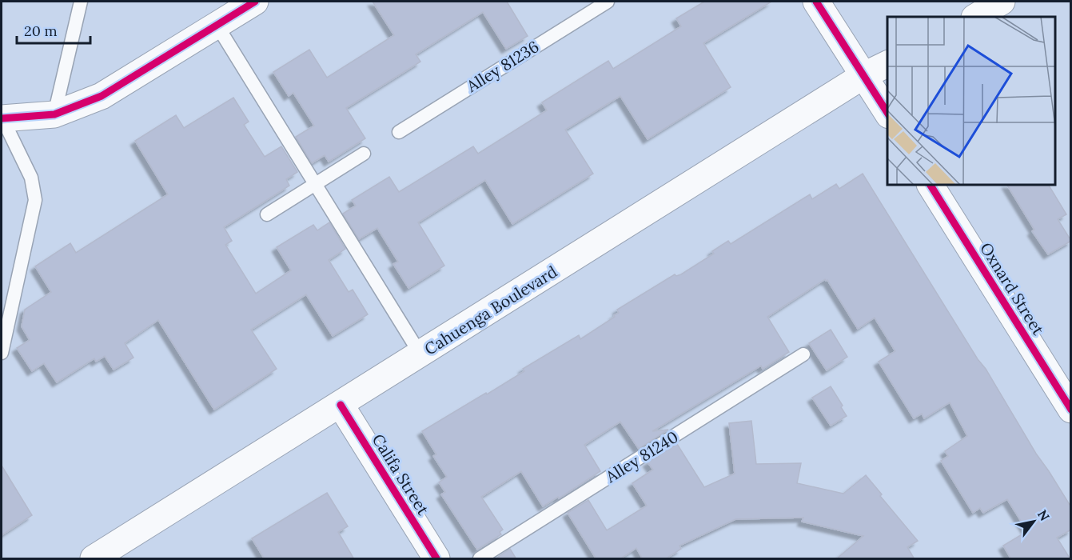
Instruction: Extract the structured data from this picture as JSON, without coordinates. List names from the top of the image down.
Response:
{
  "streets": {
    "main road": ["Oxnard Street", "Cahuenga Boulevard", "Califa Street"],
    "lane": ["Alley 81236", "Alley 81240"]
  },
  "crossings": [
    ["Cahuenga Boulevard", "Califa Street"]
  ],
  "scale_bar": "20 m",
  "north": "top right"
}
